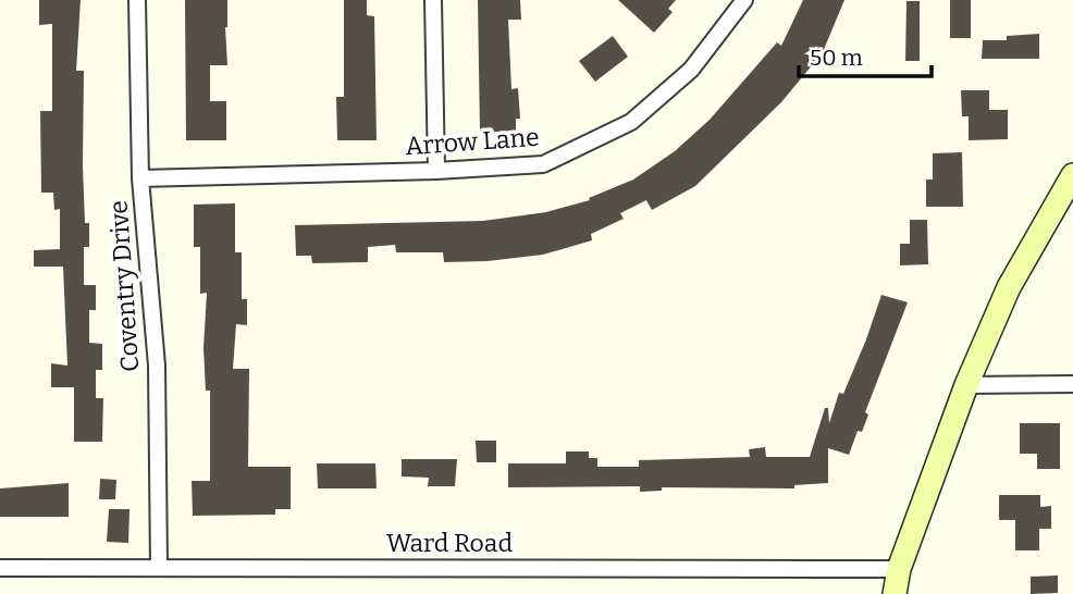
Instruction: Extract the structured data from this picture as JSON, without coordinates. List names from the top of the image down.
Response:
{
  "streets": {
    "street": ["Arrow Lane", "Coventry Drive", "Ward Road"]
  },
  "crossings": [
    ["Arrow Lane", "Coventry Drive"],
    ["Coventry Drive", "Ward Road"]
  ],
  "scale_bar": "50 m"
}
